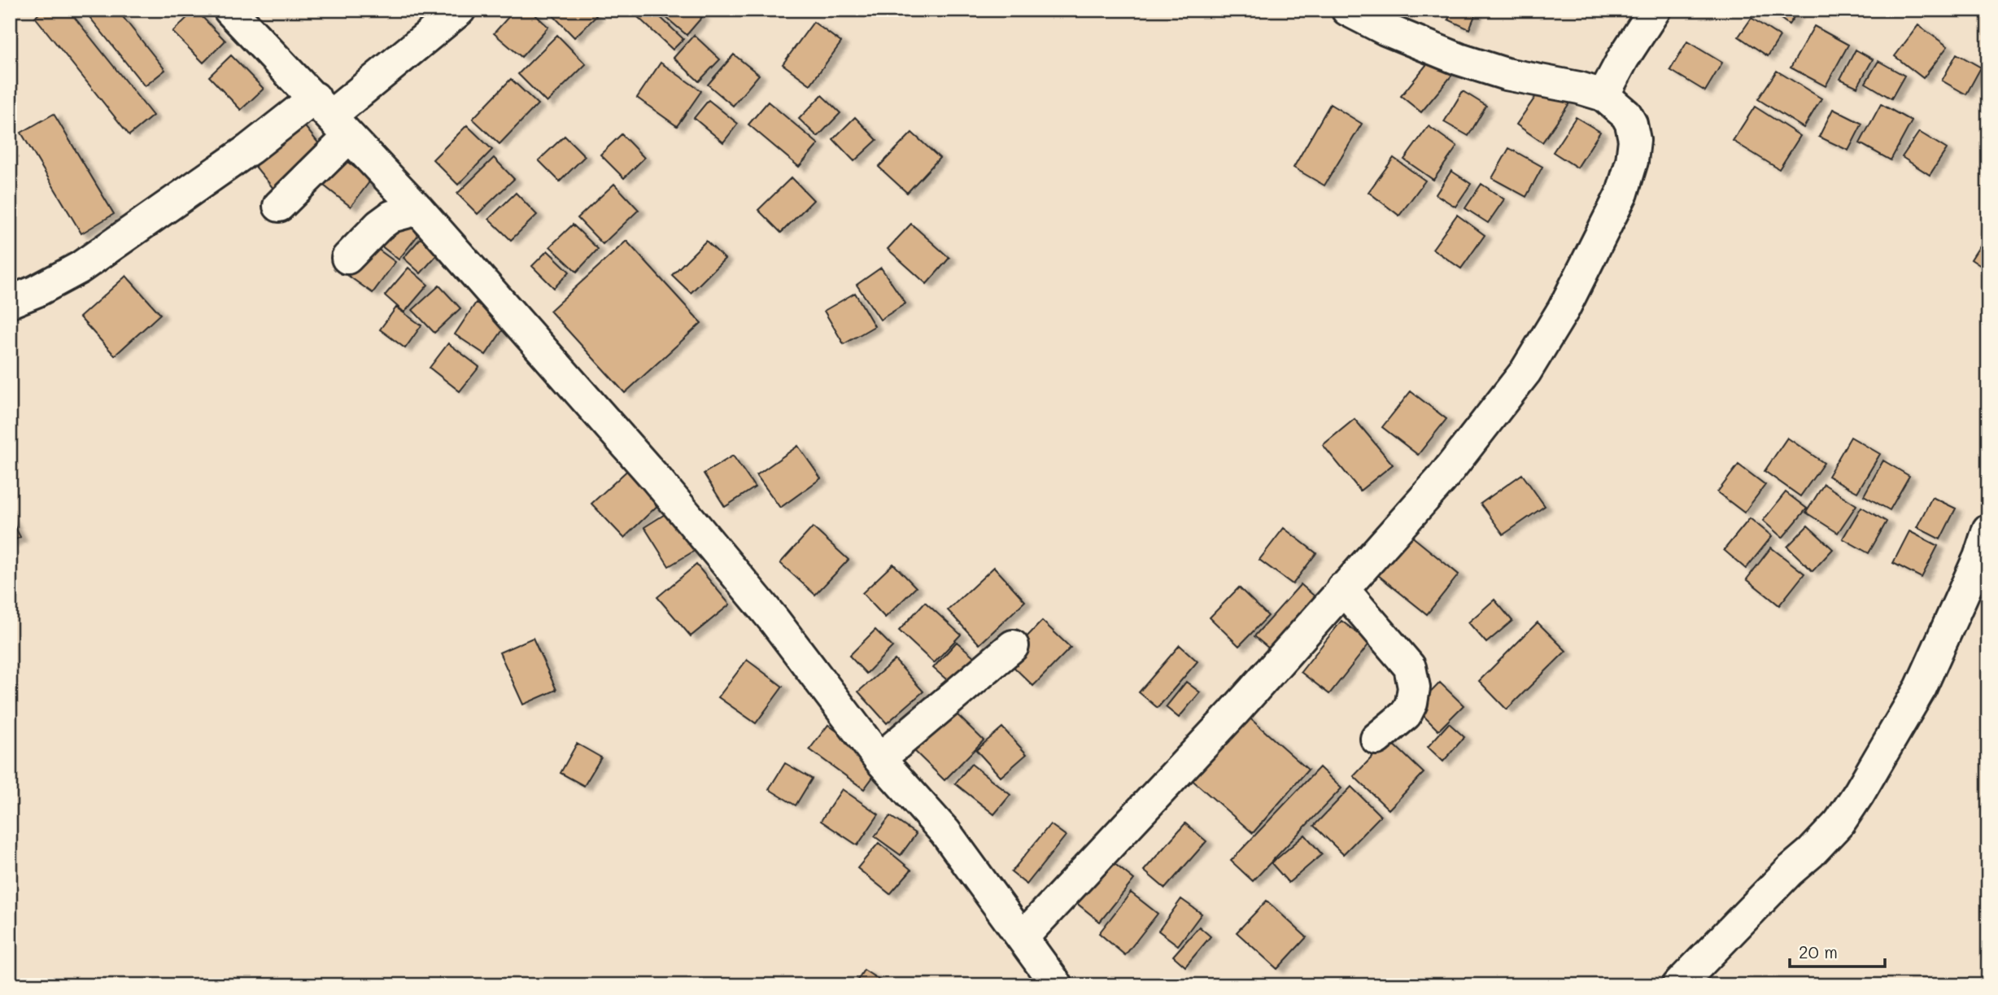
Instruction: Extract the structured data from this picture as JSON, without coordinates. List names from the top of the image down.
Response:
{
  "scale_bar": "20 m"
}
